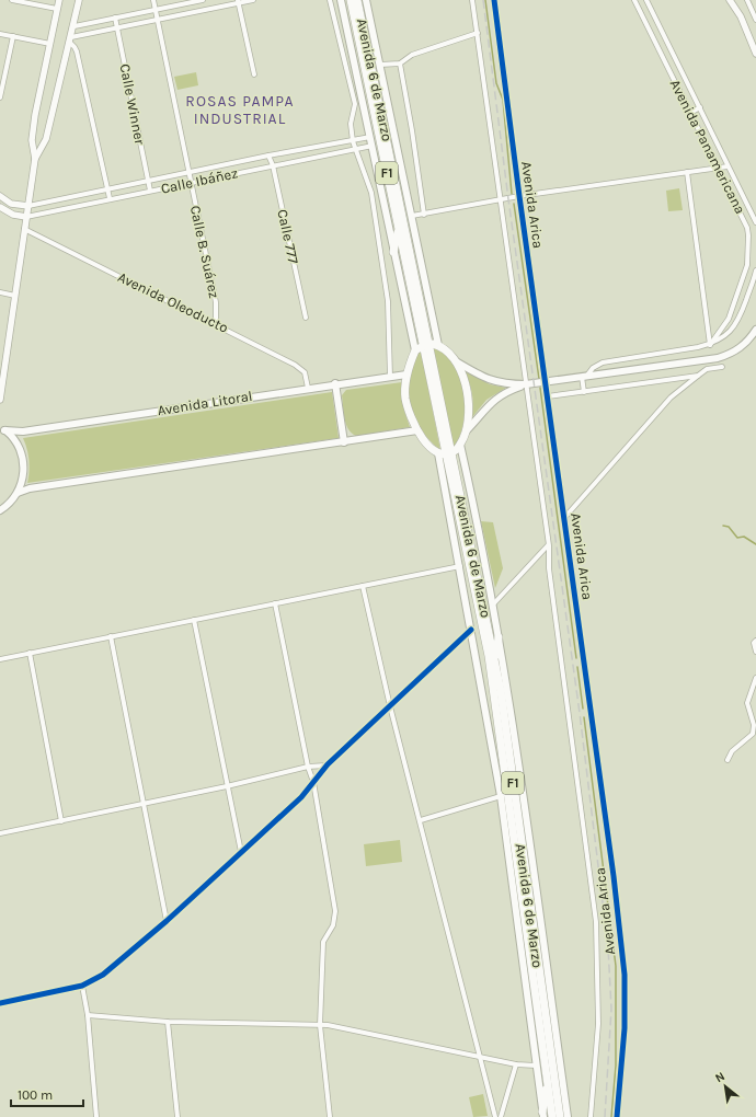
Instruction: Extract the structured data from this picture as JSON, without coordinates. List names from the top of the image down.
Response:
{
  "streets": {
    "highway": ["Avenida 6 de Marzo", "F1"],
    "main road": ["Avenida Litoral"],
    "street": [
      "Calle Winner",
      "Avenida Panamericana",
      "Calle Ibáñez",
      "Avenida Arica",
      "Calle 777",
      "Calle B. Suárez",
      "Avenida Oleoducto"
    ]
  },
  "crossings": [
    ["Avenida 6 de Marzo", "Calle Ibáñez"],
    ["Calle Winner", "Calle Ibáñez"],
    ["Calle Ibáñez", "Calle 777"],
    ["Calle Ibáñez", "Calle B. Suárez"],
    ["Calle B. Suárez", "Avenida Oleoducto"],
    ["Avenida Oleoducto", "Avenida Litoral"]
  ],
  "districts": ["ROSAS PAMPA INDUSTRIAL"],
  "scale_bar": "100 m",
  "north": "top left"
}
